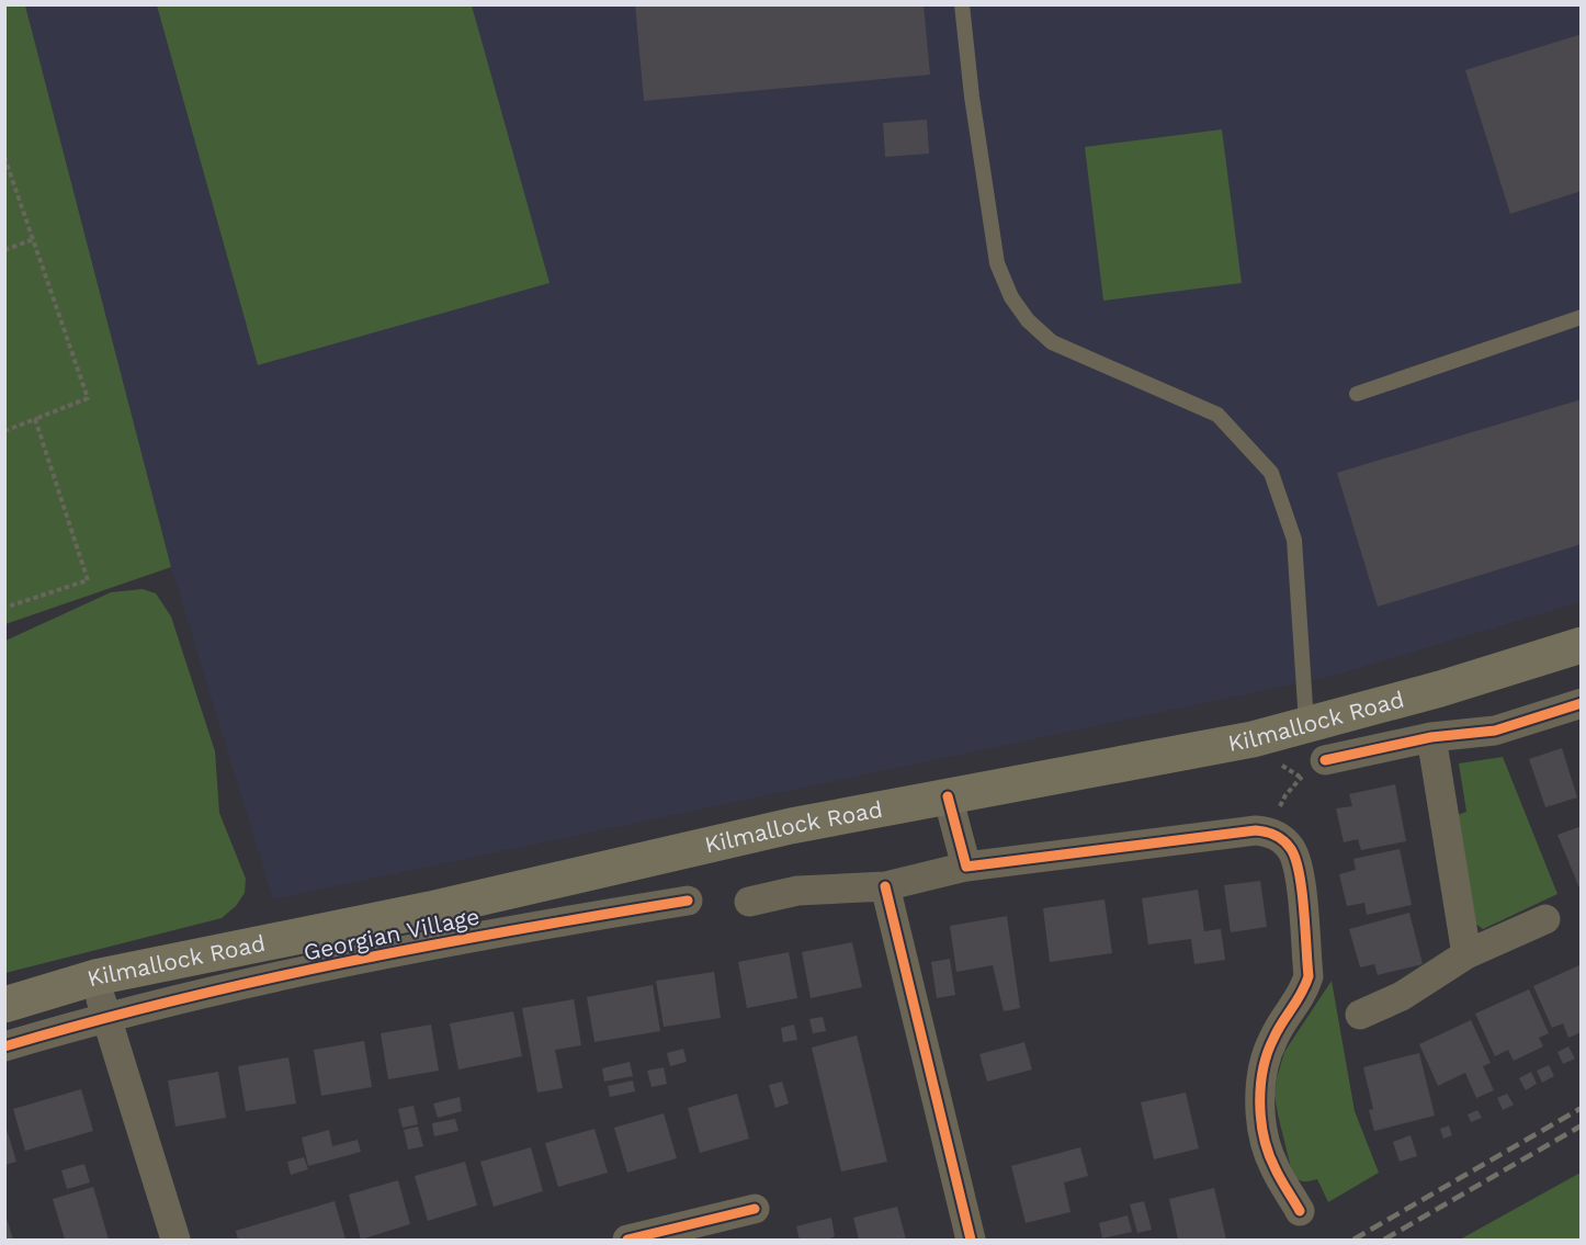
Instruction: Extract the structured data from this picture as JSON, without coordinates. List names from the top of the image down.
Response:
{
  "streets": {
    "main road": ["Kilmallock Road"],
    "street": ["Georgian Village"]
  }
}
